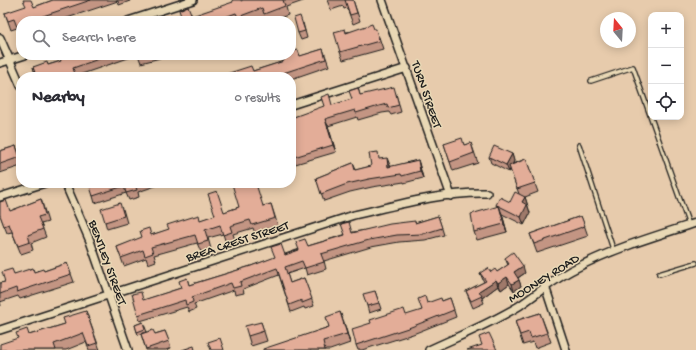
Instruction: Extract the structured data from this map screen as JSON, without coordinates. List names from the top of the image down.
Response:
{
  "streets": {
    "street": [
      "TURN STREET",
      "BREA CREST STREET",
      "BENTLEY STREET",
      "MOONEY ROAD"
    ]
  },
  "crossings": [
    ["TURN STREET", "BREA CREST STREET"],
    ["BREA CREST STREET", "BENTLEY STREET"]
  ],
  "north": "top",
  "page": {
    "map_buttons": ["+", "−"],
    "search": "Search here",
    "heading": ["Nearby", "0 results"]
  }
}
